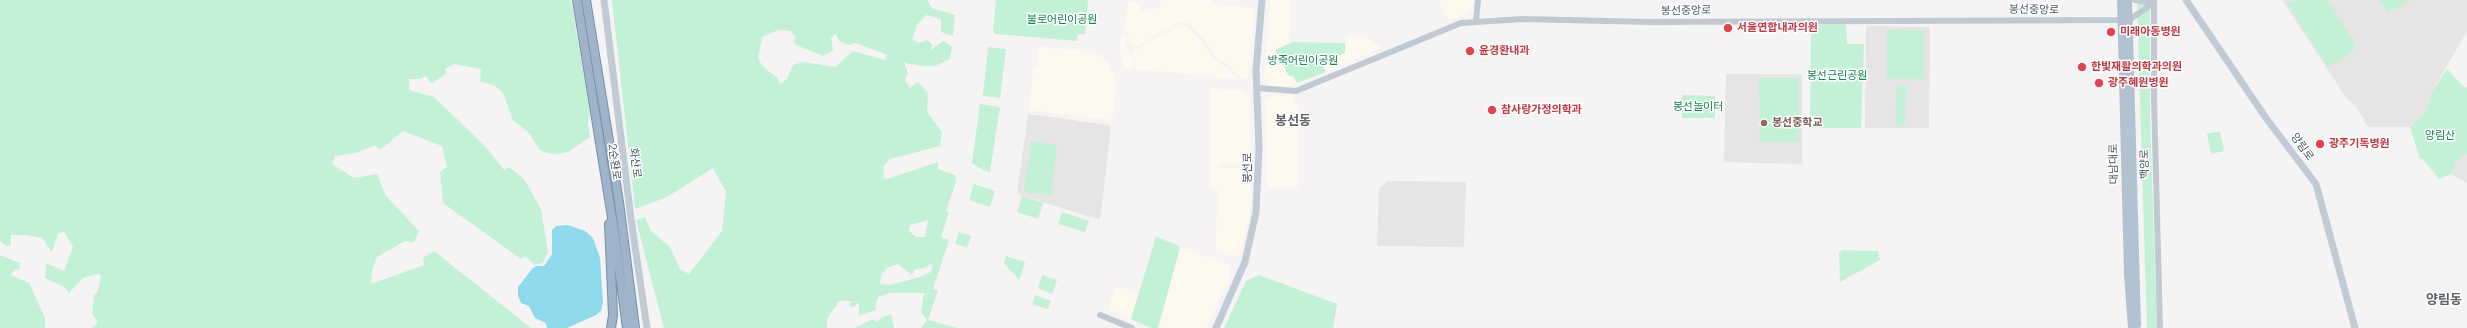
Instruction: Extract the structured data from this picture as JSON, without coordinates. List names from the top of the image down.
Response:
{
  "streets": {
    "highway": ["2순환로"],
    "main road": [
      "양림로",
      "화산로",
      "대남대로",
      "봉선로"
    ],
    "street": ["봉선중앙로", "백양로"]
  },
  "crossings": [
    ["봉선중앙로", "대남대로"],
    ["봉선중앙로", "봉선로"]
  ],
  "districts": ["봉선동", "양림동"],
  "parks": [
    "불로어린이공원",
    "방죽어린이공원",
    "봉선근린공원",
    "봉선놀이터",
    "양림산"
  ],
  "places": [
    "서울연합내과의원",
    "미래아동병원",
    "윤경환내과",
    "한빛재활의학과의원",
    "광주혜원병원",
    "참사랑가정의학과",
    "봉선중학교",
    "광주기독병원"
  ]
}
